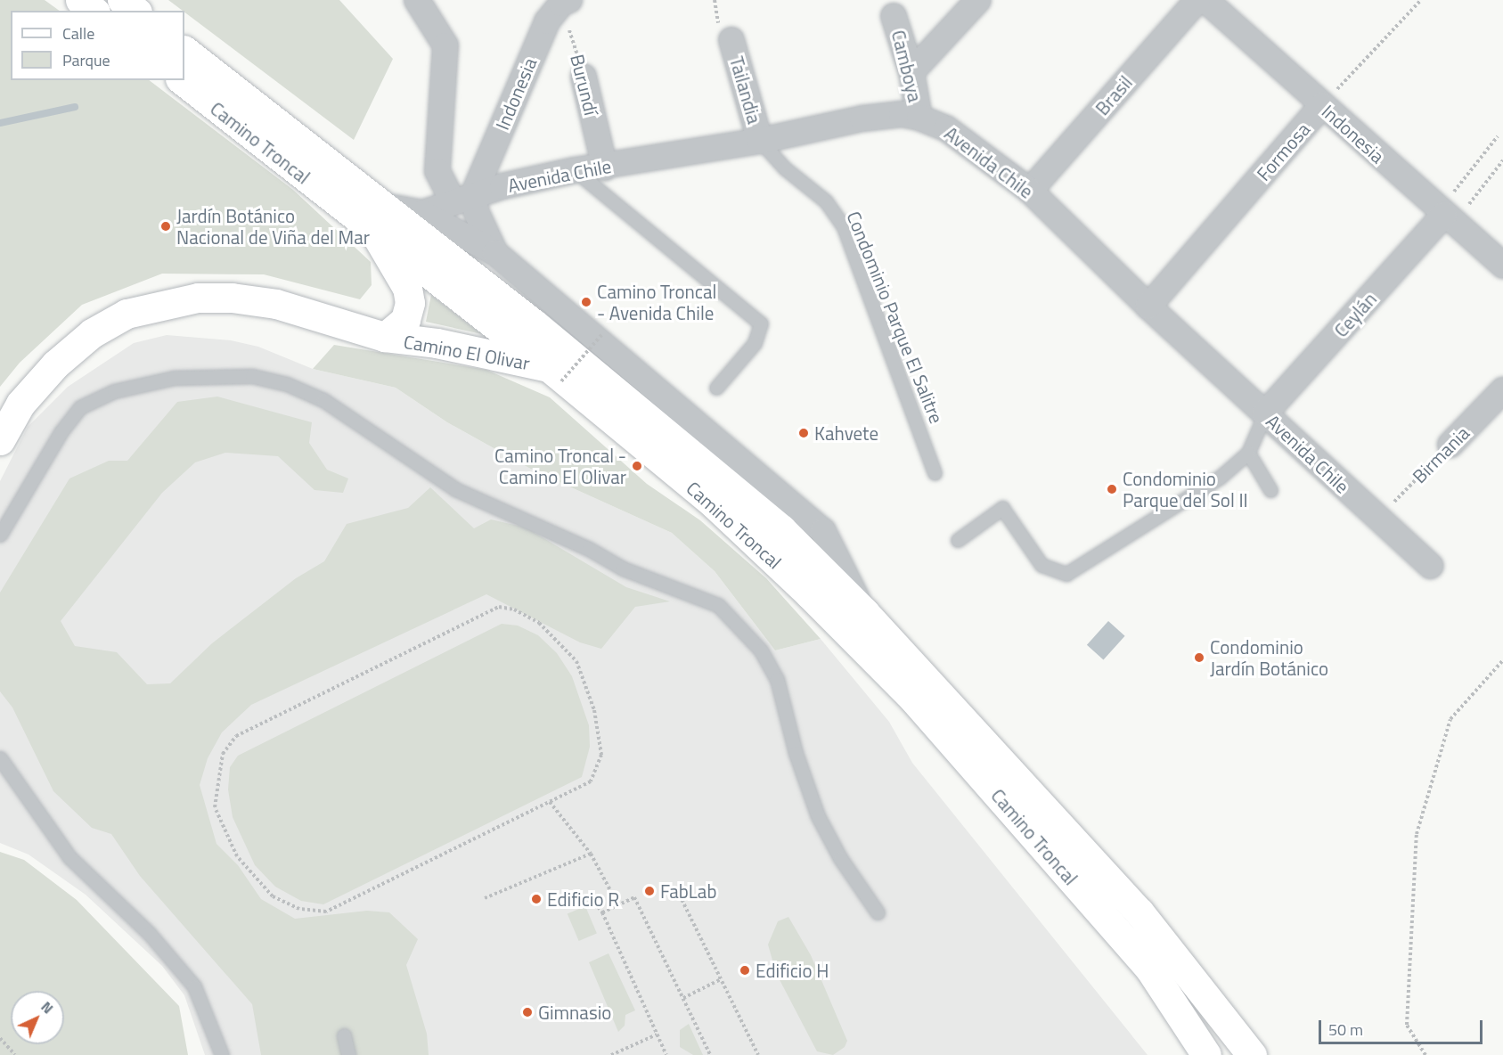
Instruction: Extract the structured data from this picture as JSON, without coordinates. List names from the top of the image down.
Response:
{
  "streets": {
    "main road": ["Camino Troncal", "Camino El Olivar"],
    "street": [
      "Camboya",
      "Burundí",
      "Tailandia",
      "Indonesia",
      "Brasil",
      "Formosa",
      "Avenida Chile",
      "Ceylán",
      "Birmania"
    ],
    "lane": ["Condominio Parque El Salitre"]
  },
  "crossings": [
    ["Camboya", "Avenida Chile"],
    ["Burundí", "Indonesia"],
    ["Burundí", "Avenida Chile"],
    ["Tailandia", "Avenida Chile"],
    ["Tailandia", "Condominio Parque El Salitre"],
    ["Indonesia", "Camino Troncal"],
    ["Indonesia", "Formosa"],
    ["Indonesia", "Avenida Chile"],
    ["Indonesia", "Ceylán"],
    ["Brasil", "Avenida Chile"],
    ["Camino Troncal", "Avenida Chile"],
    ["Camino Troncal", "Camino El Olivar"],
    ["Formosa", "Avenida Chile"],
    ["Avenida Chile", "Ceylán"],
    ["Avenida Chile", "Condominio Parque El Salitre"],
    ["Avenida Chile", "Birmania"]
  ],
  "places": [
    "Jardín Botánico Nacional de Viña del Mar",
    "Camino Troncal - Avenida Chile",
    "Kahvete",
    "Camino Troncal - Camino El Olivar",
    "Condominio Parque del Sol II",
    "Condominio Jardín Botánico",
    "FabLab",
    "Edificio R",
    "Edificio H",
    "Gimnasio"
  ],
  "legend": ["Calle", "Parque"],
  "scale_bar": "50 m",
  "north": "top right"
}
